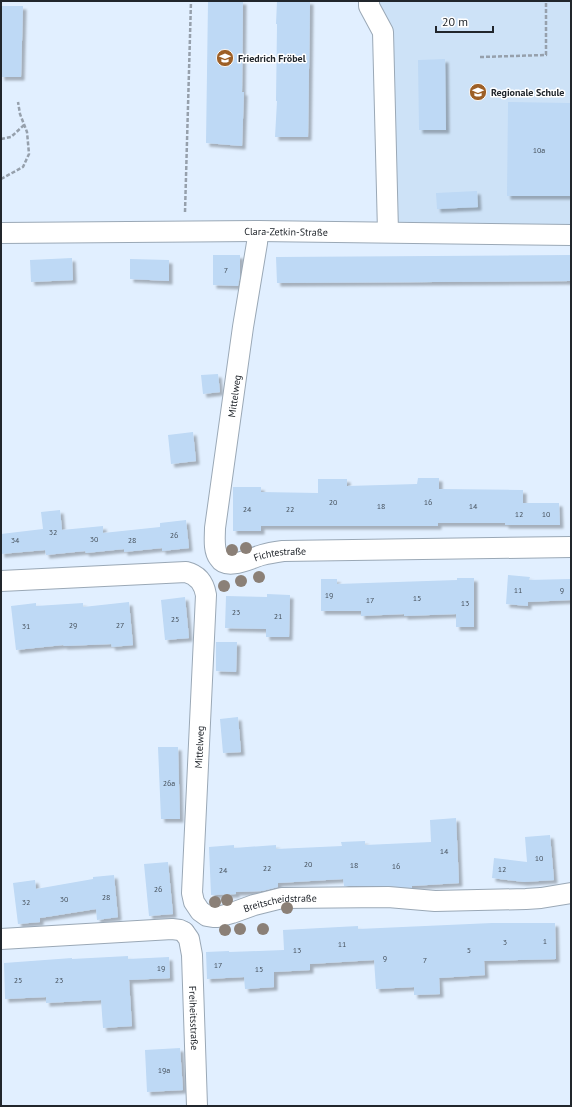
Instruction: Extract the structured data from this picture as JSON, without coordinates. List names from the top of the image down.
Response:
{
  "streets": {
    "street": [
      "Clara-Zetkin-Straße",
      "Mittelweg",
      "Fichtestraße",
      "Breitscheidstraße",
      "Freiheitsstraße"
    ]
  },
  "crossings": [
    ["Clara-Zetkin-Straße", "Mittelweg"],
    ["Mittelweg", "Fichtestraße"],
    ["Mittelweg", "Breitscheidstraße"]
  ],
  "places": {
    "school or university": ["Friedrich Fröbel", "Regionale Schule"]
  },
  "house_numbers": [
    "10a",
    "7",
    "20",
    "16",
    "18",
    "14",
    "24",
    "22",
    "12",
    "10",
    "32",
    "26",
    "30",
    "34",
    "28",
    "11",
    "9",
    "19",
    "15",
    "17",
    "13",
    "23",
    "21",
    "25",
    "29",
    "27",
    "31",
    "26a",
    "14",
    "10",
    "20",
    "18",
    "16",
    "22",
    "12",
    "24",
    "26",
    "28",
    "30",
    "32",
    "1",
    "3",
    "11",
    "13",
    "5",
    "9",
    "7",
    "17",
    "19",
    "15",
    "25",
    "23",
    "19a"
  ],
  "scale_bar": "20 m"
}
